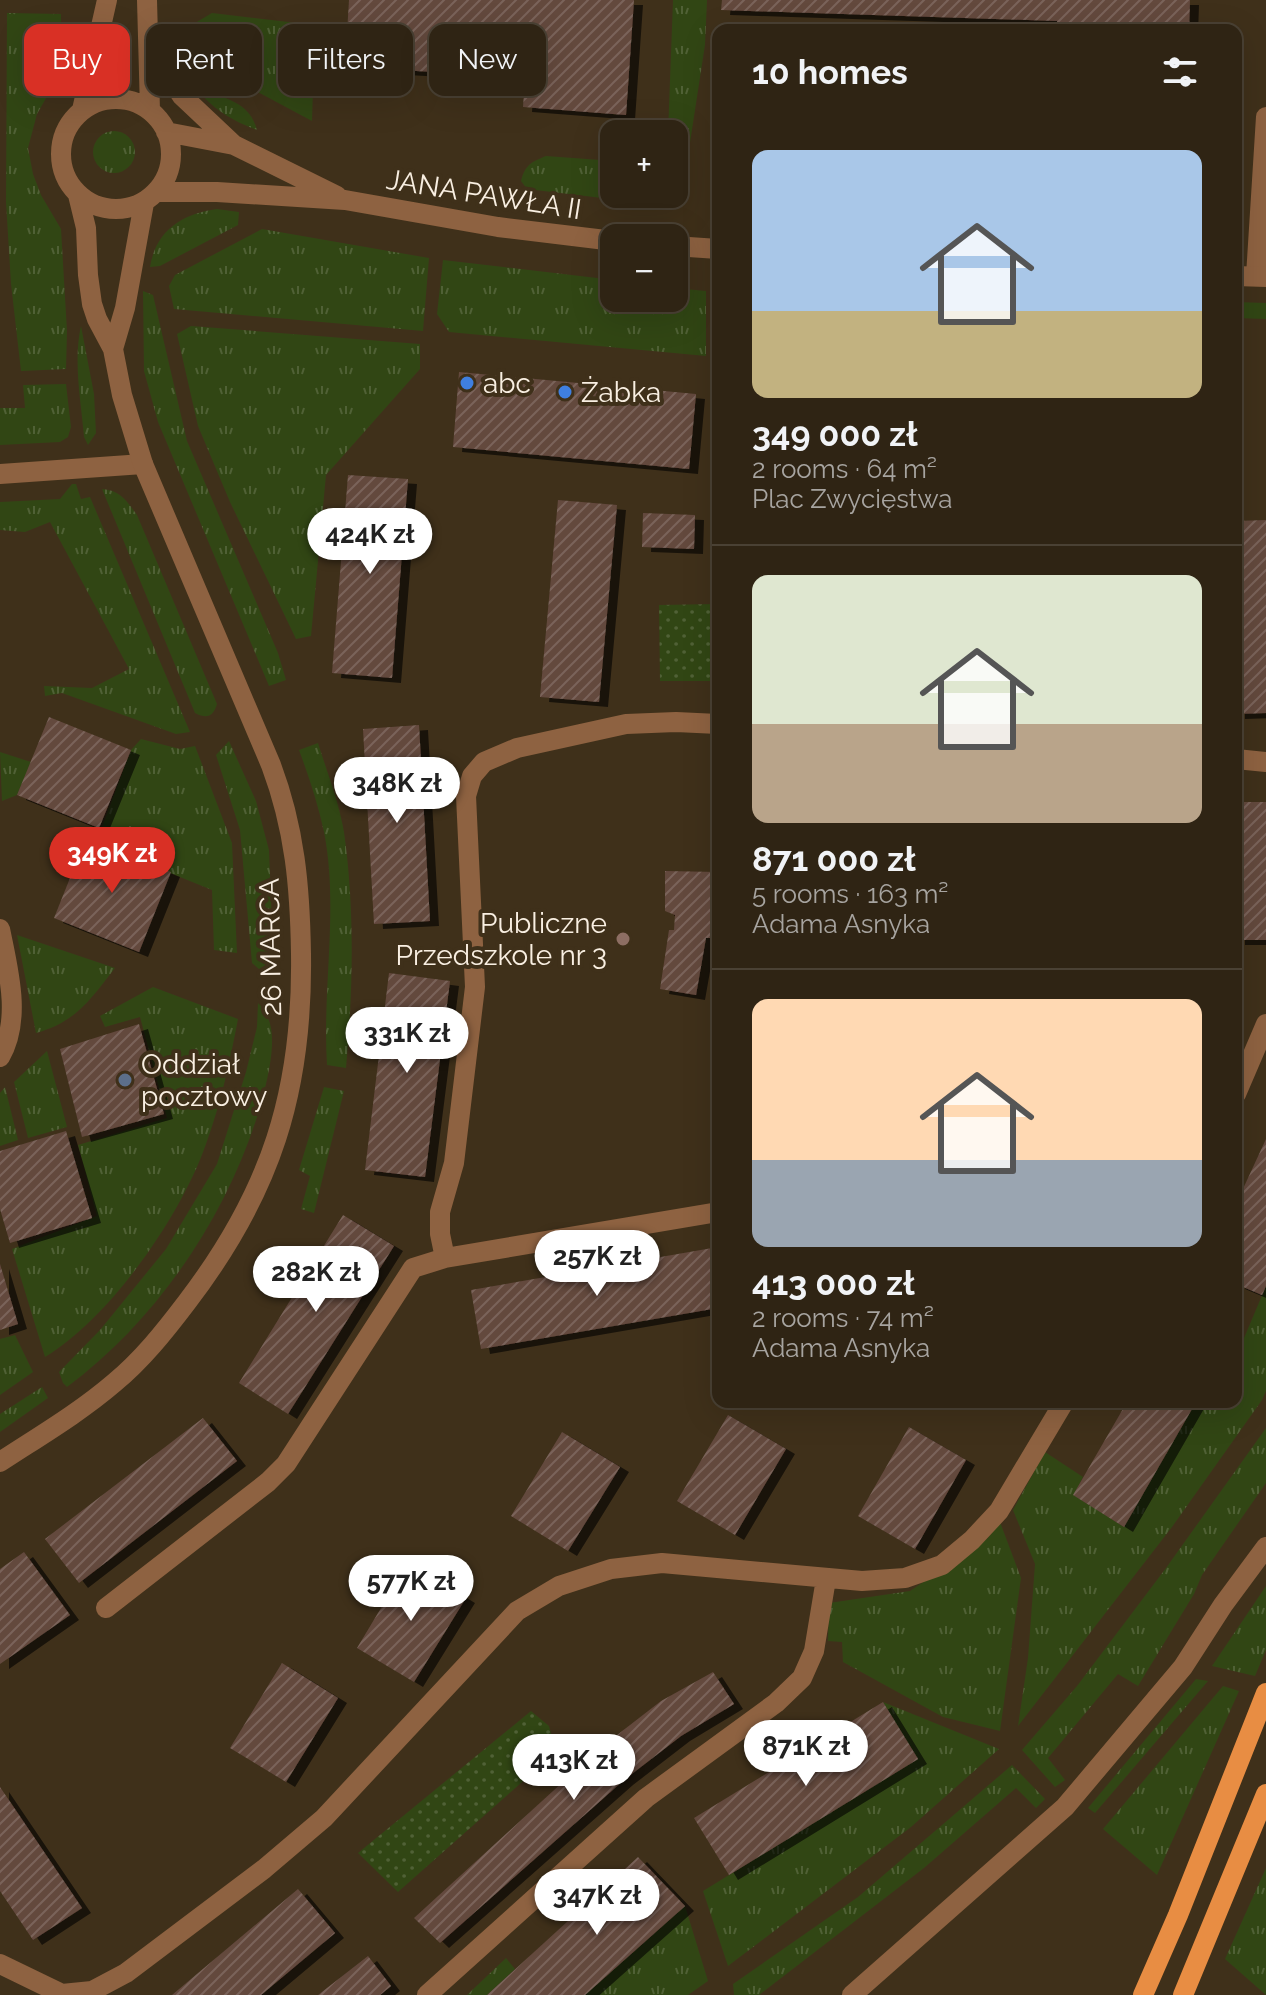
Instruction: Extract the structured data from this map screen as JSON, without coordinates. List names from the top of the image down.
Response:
{
  "streets": {
    "street": ["JANA PAWŁA II", "26 MARCA"]
  },
  "crossings": [
    ["JANA PAWŁA II", "26 MARCA"]
  ],
  "places": [
    "abc",
    "Żabka",
    "Publiczne Przedszkole nr 3",
    "Oddział pocztowy"
  ],
  "page": {
    "chip": [
      "Buy",
      "Rent",
      "Filters",
      "New"
    ],
    "heading": "10 homes",
    "map_buttons": ["+", "−"],
    "list": [
      {
        "name": "349 000 zł",
        "note": "2 rooms · 64 m² · Plac Zwycięstwa"
      },
      {
        "name": "871 000 zł",
        "note": "5 rooms · 163 m² · Adama Asnyka"
      },
      {
        "name": "413 000 zł",
        "note": "2 rooms · 74 m² · Adama Asnyka"
      }
    ],
    "price": [
      "424K zł",
      "348K zł",
      "349K zł",
      "331K zł",
      "257K zł",
      "282K zł",
      "577K zł",
      "871K zł",
      "413K zł",
      "347K zł"
    ]
  }
}
